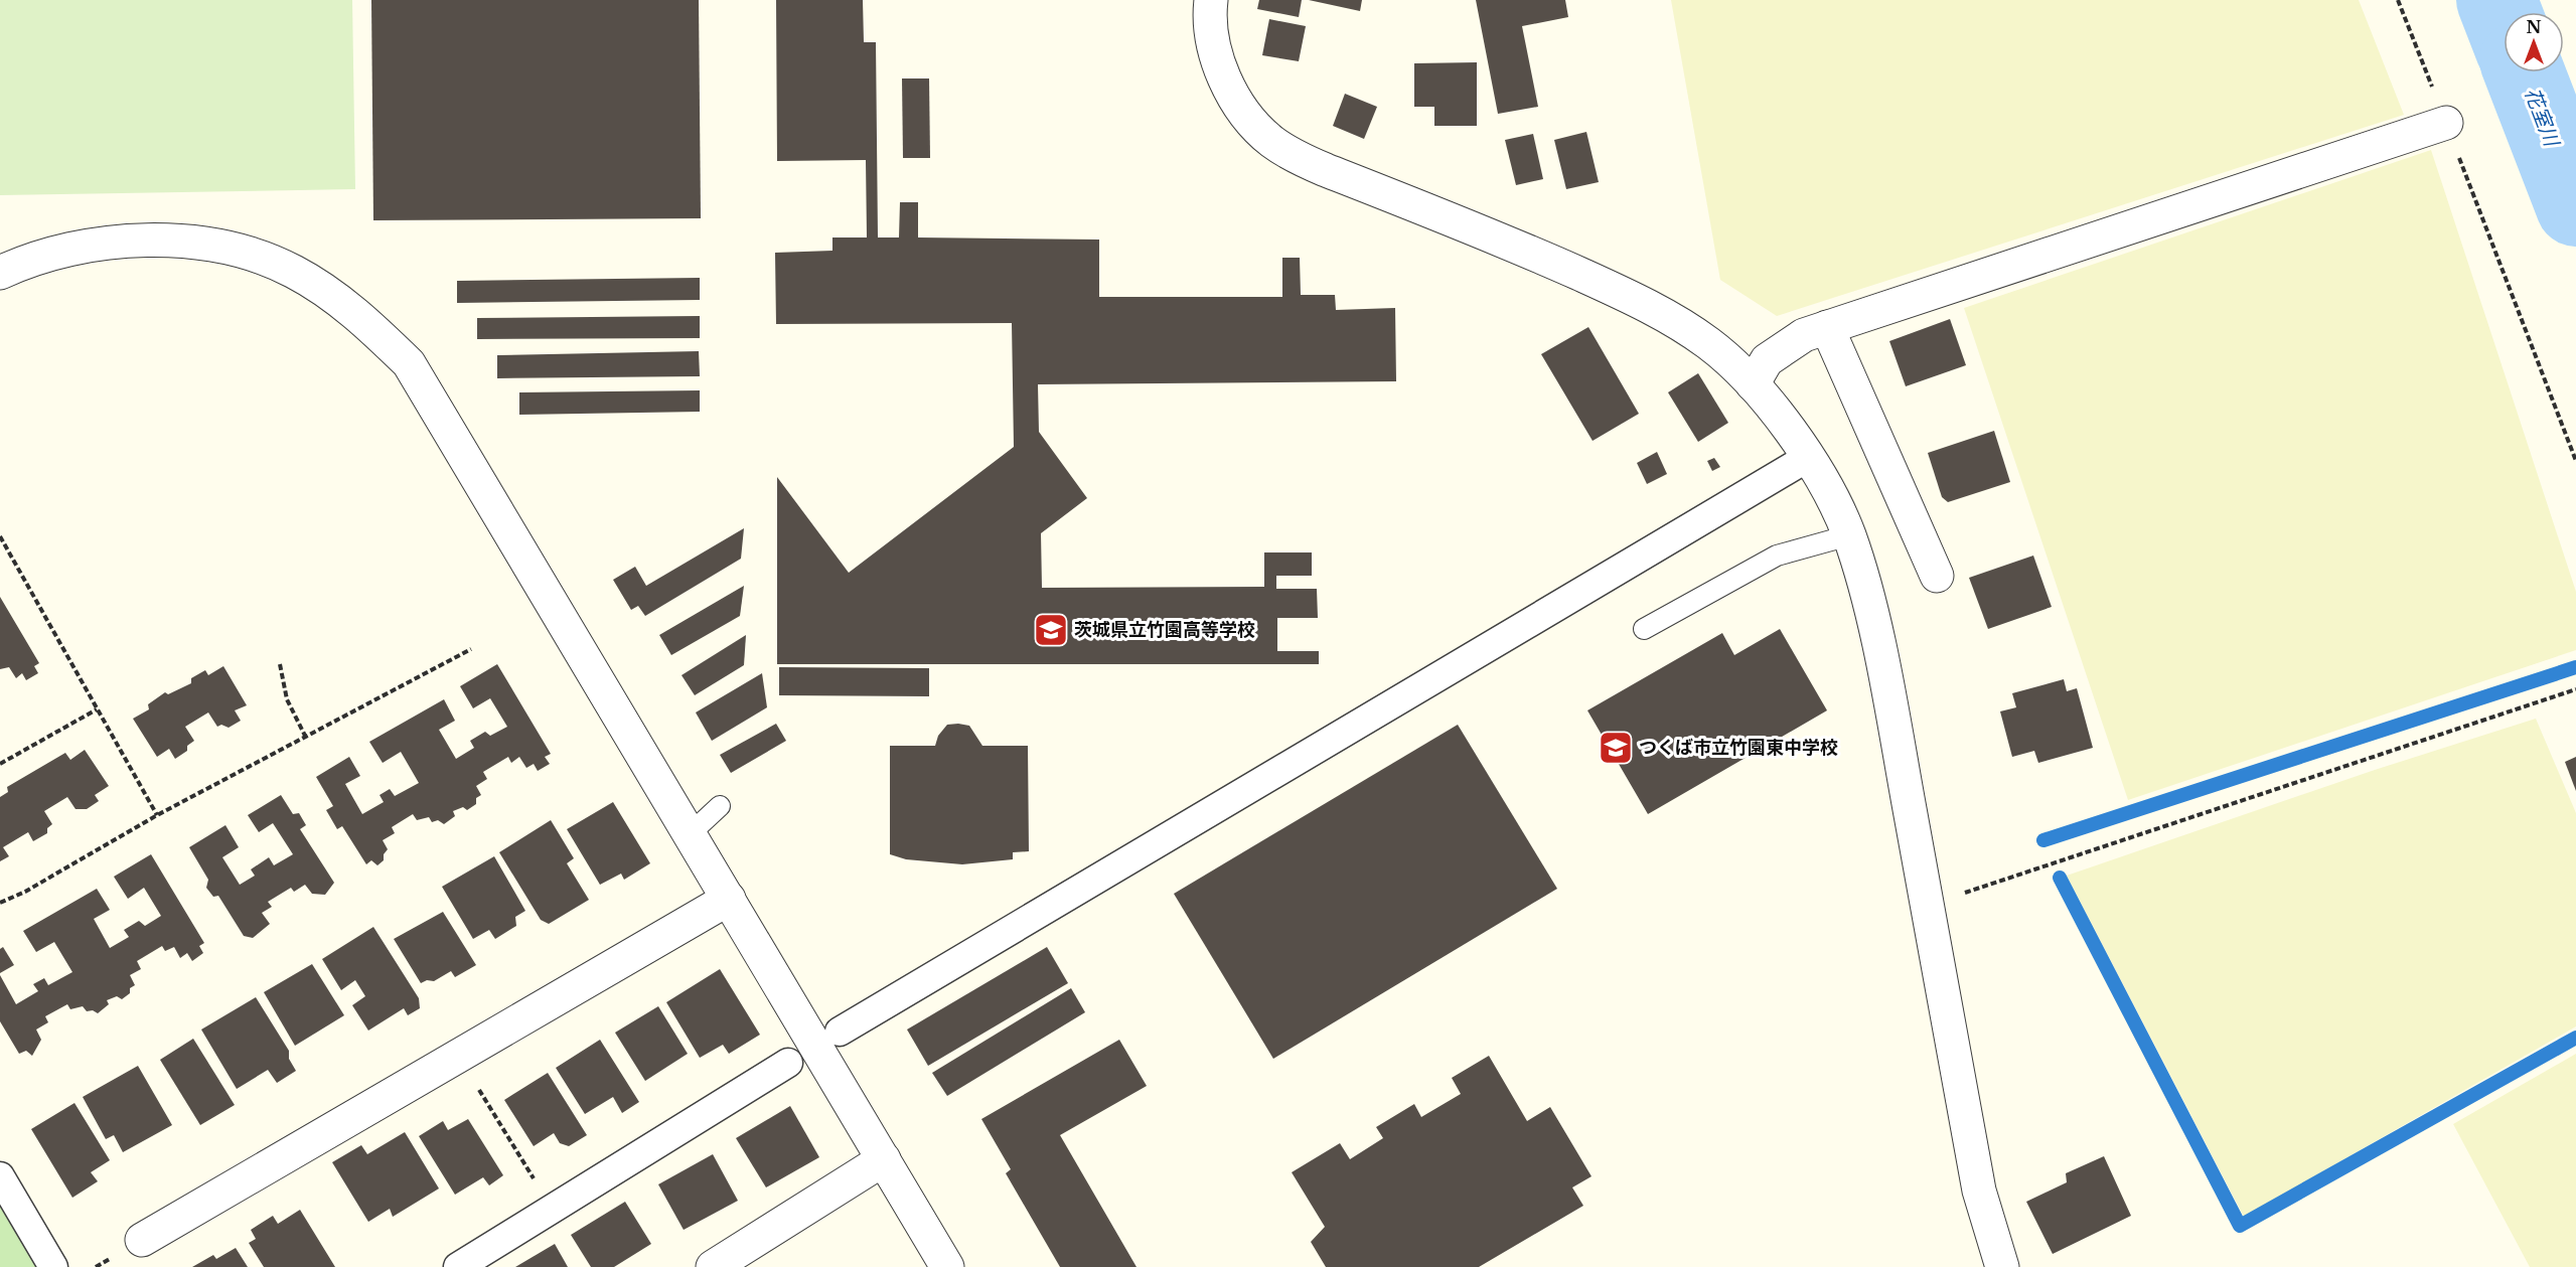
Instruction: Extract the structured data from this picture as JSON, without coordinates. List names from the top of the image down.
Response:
{
  "water": ["花室川"],
  "places": {
    "school or university": ["茨城県立竹園高等学校", "つくば市立竹園東中学校"]
  },
  "north": "top"
}
